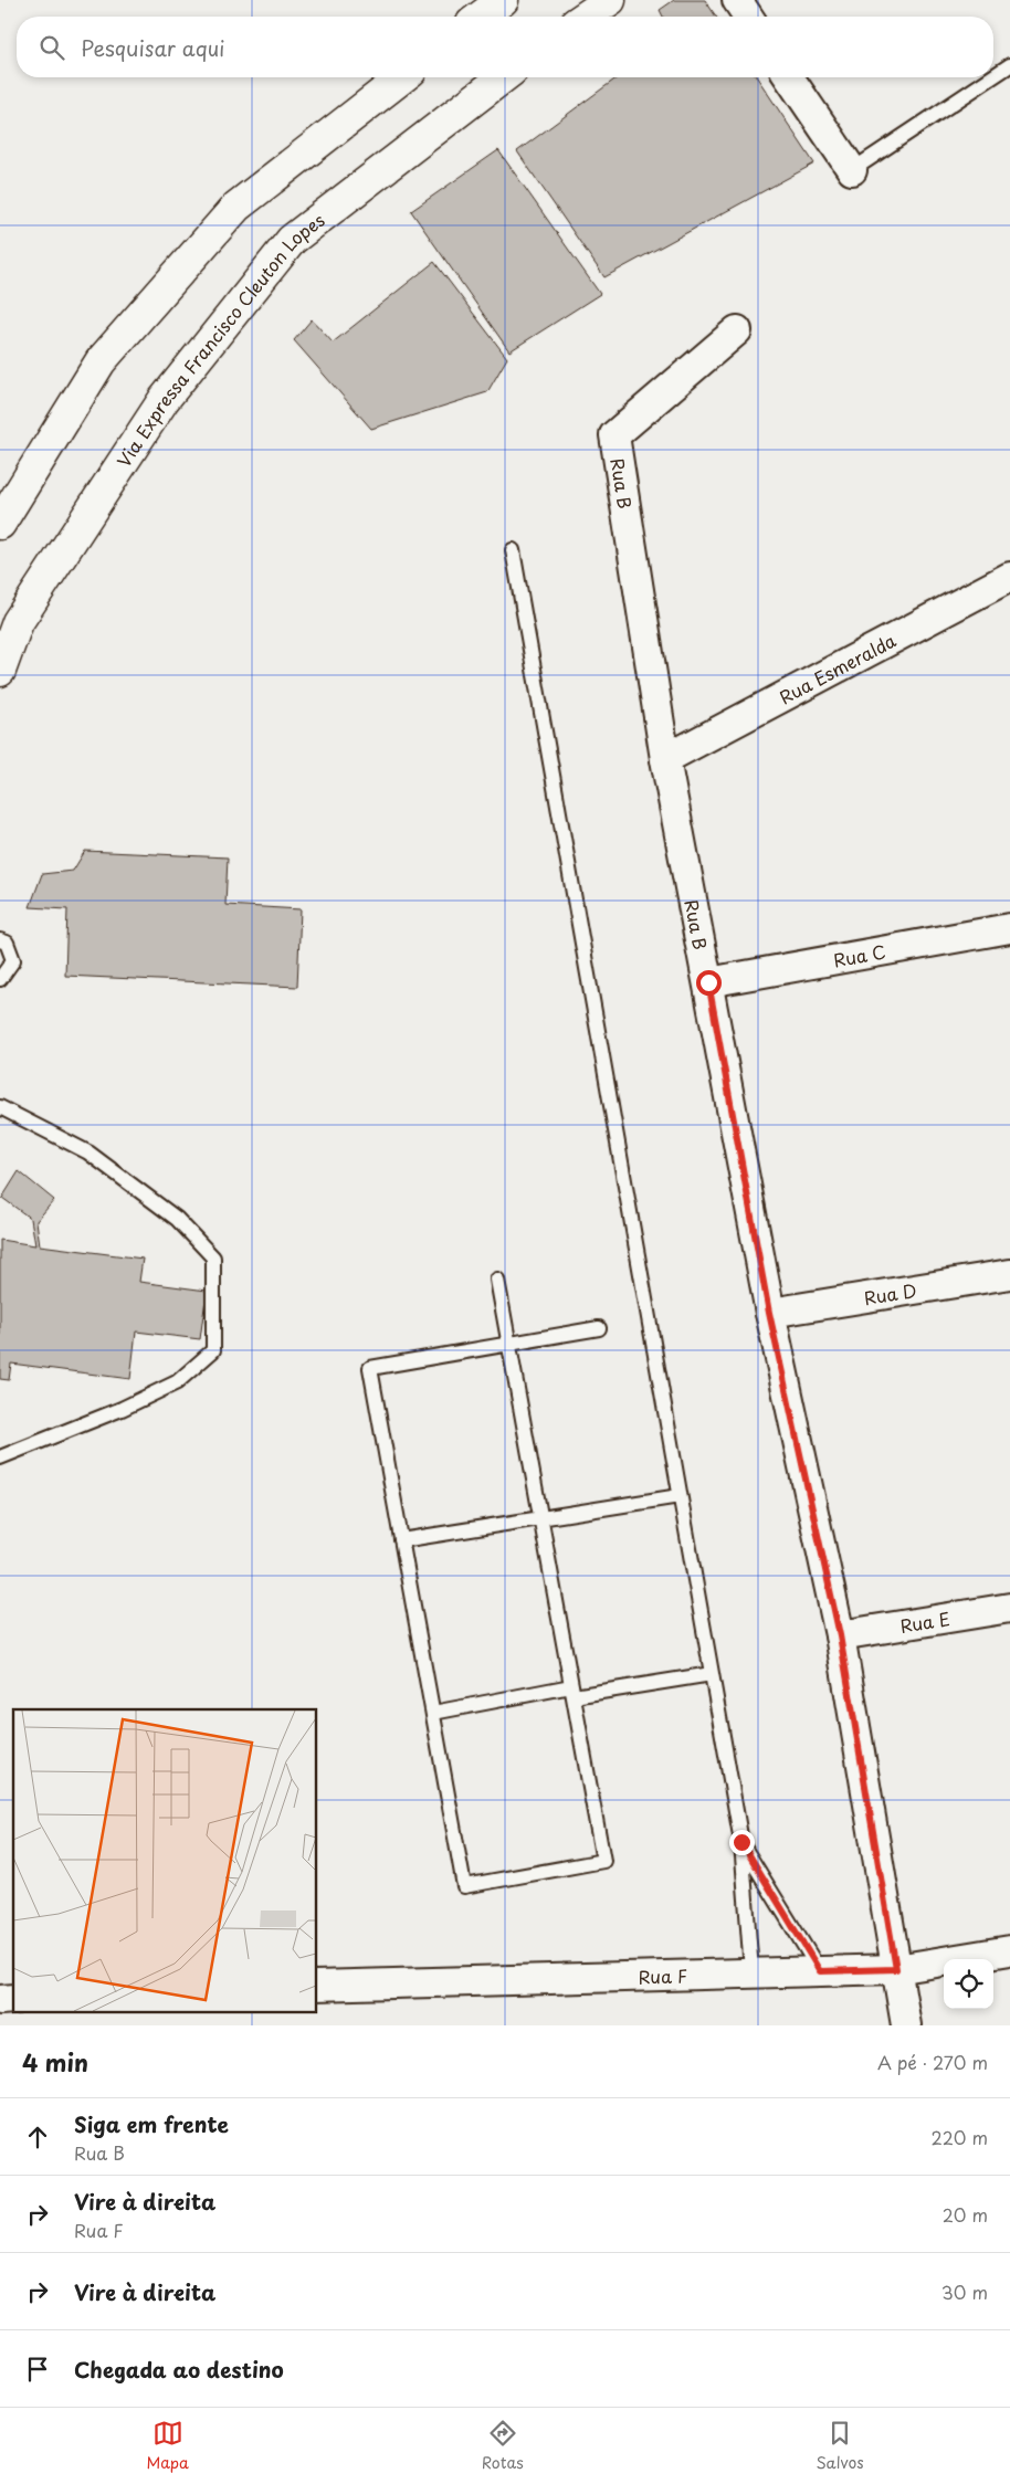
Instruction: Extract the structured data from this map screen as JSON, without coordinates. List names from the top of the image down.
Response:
{
  "streets": {
    "highway": ["Via Expressa Francisco Cleuton Lopes"],
    "street": [
      "Rua B",
      "Rua Esmeralda",
      "Rua C",
      "Rua D",
      "Rua E",
      "Rua F"
    ]
  },
  "crossings": [
    ["Rua B", "Rua Esmeralda"],
    ["Rua B", "Rua C"],
    ["Rua B", "Rua D"],
    ["Rua B", "Rua E"],
    ["Rua B", "Rua F"]
  ],
  "page": {
    "search": "Pesquisar aqui",
    "heading": ["4 min", "A pé · 270 m"],
    "list": [
      ["Siga em frente", "Rua B", "220 m"],
      ["Vire à direita", "Rua F", "20 m"],
      ["Vire à direita", "30 m"],
      "Chegada ao destino"
    ],
    "nav": ["Mapa", "Rotas", "Salvos"]
  }
}
